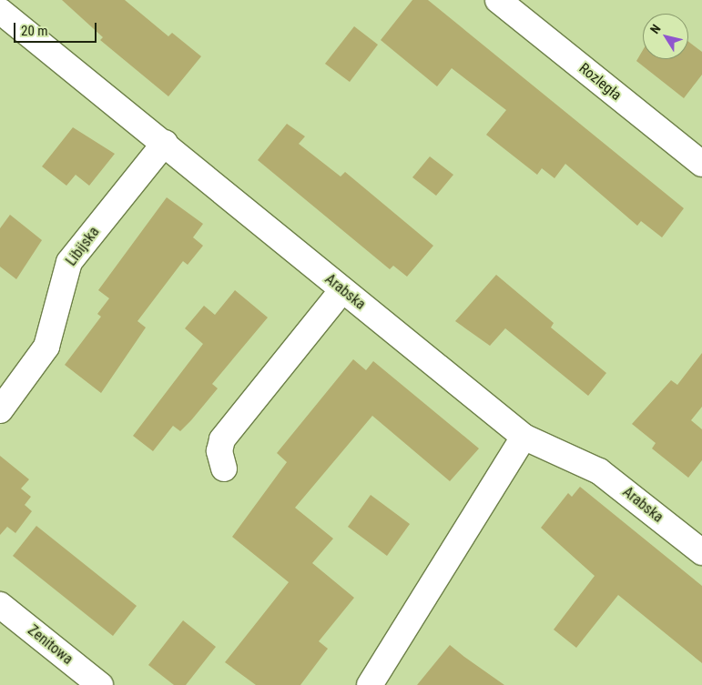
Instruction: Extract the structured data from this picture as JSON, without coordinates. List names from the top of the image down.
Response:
{
  "streets": {
    "street": [
      "Rozległa",
      "Libijska",
      "Arabska",
      "Zenitowa"
    ]
  },
  "crossings": [
    ["Libijska", "Arabska"]
  ],
  "scale_bar": "20 m",
  "north": "top left"
}
